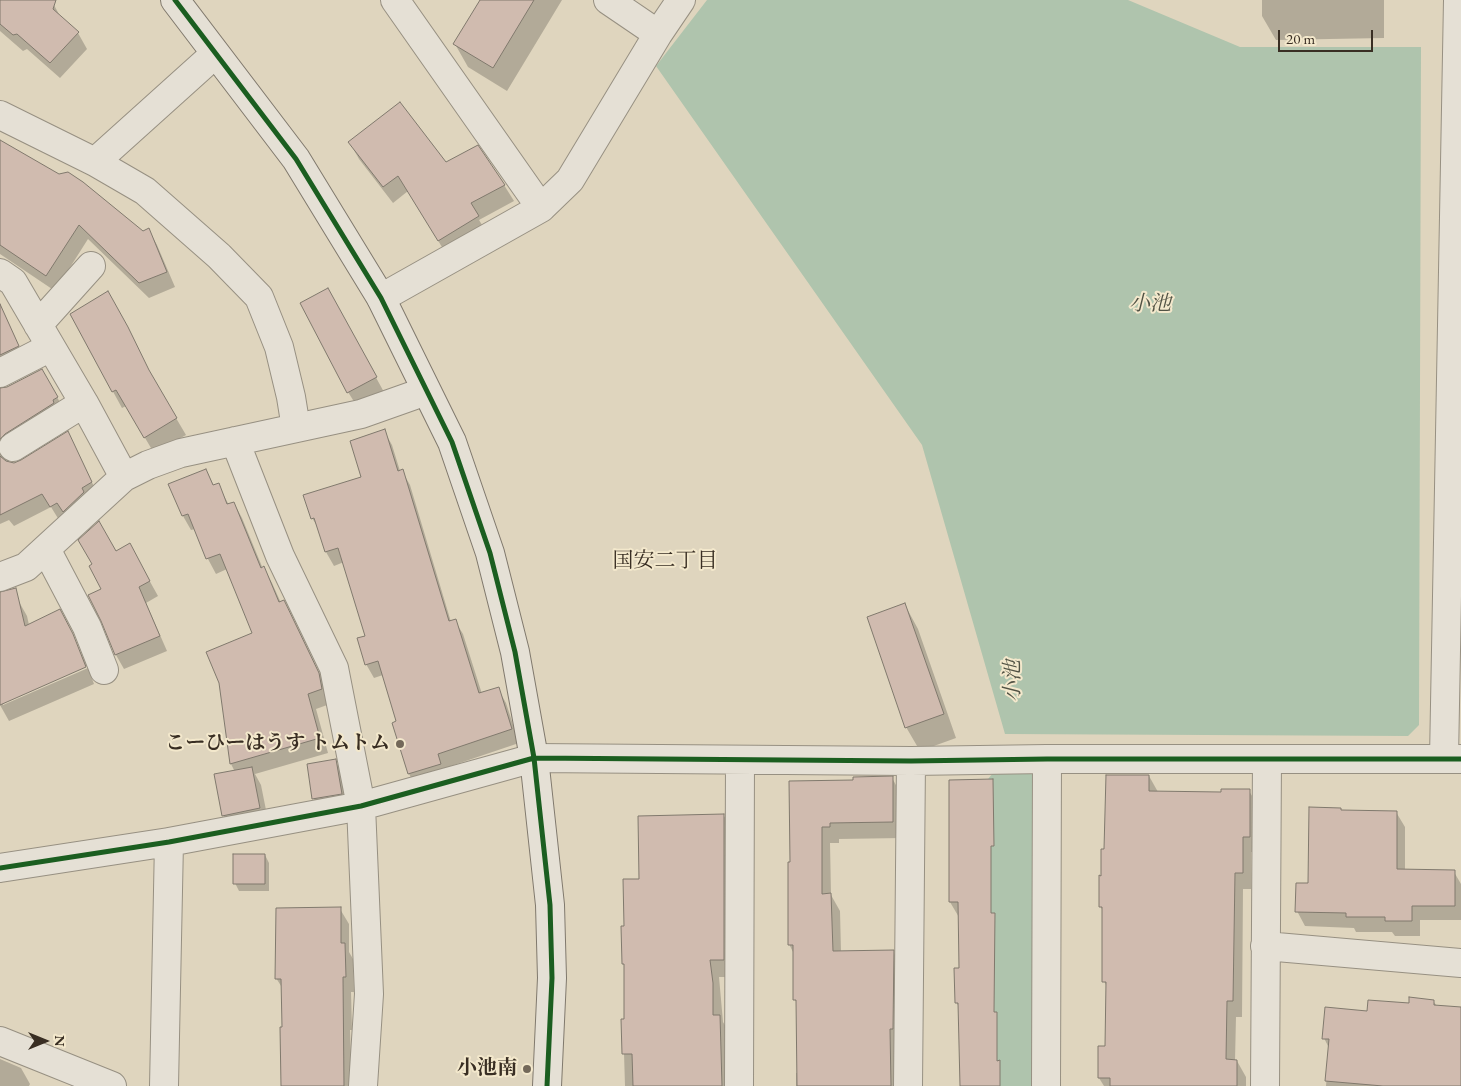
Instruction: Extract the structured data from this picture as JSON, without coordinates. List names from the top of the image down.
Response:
{
  "districts": ["国安二丁目"],
  "water": ["小池"],
  "places": ["こーひーはうす トムトム", "小池南"],
  "scale_bar": "20 m",
  "north": "right"
}
